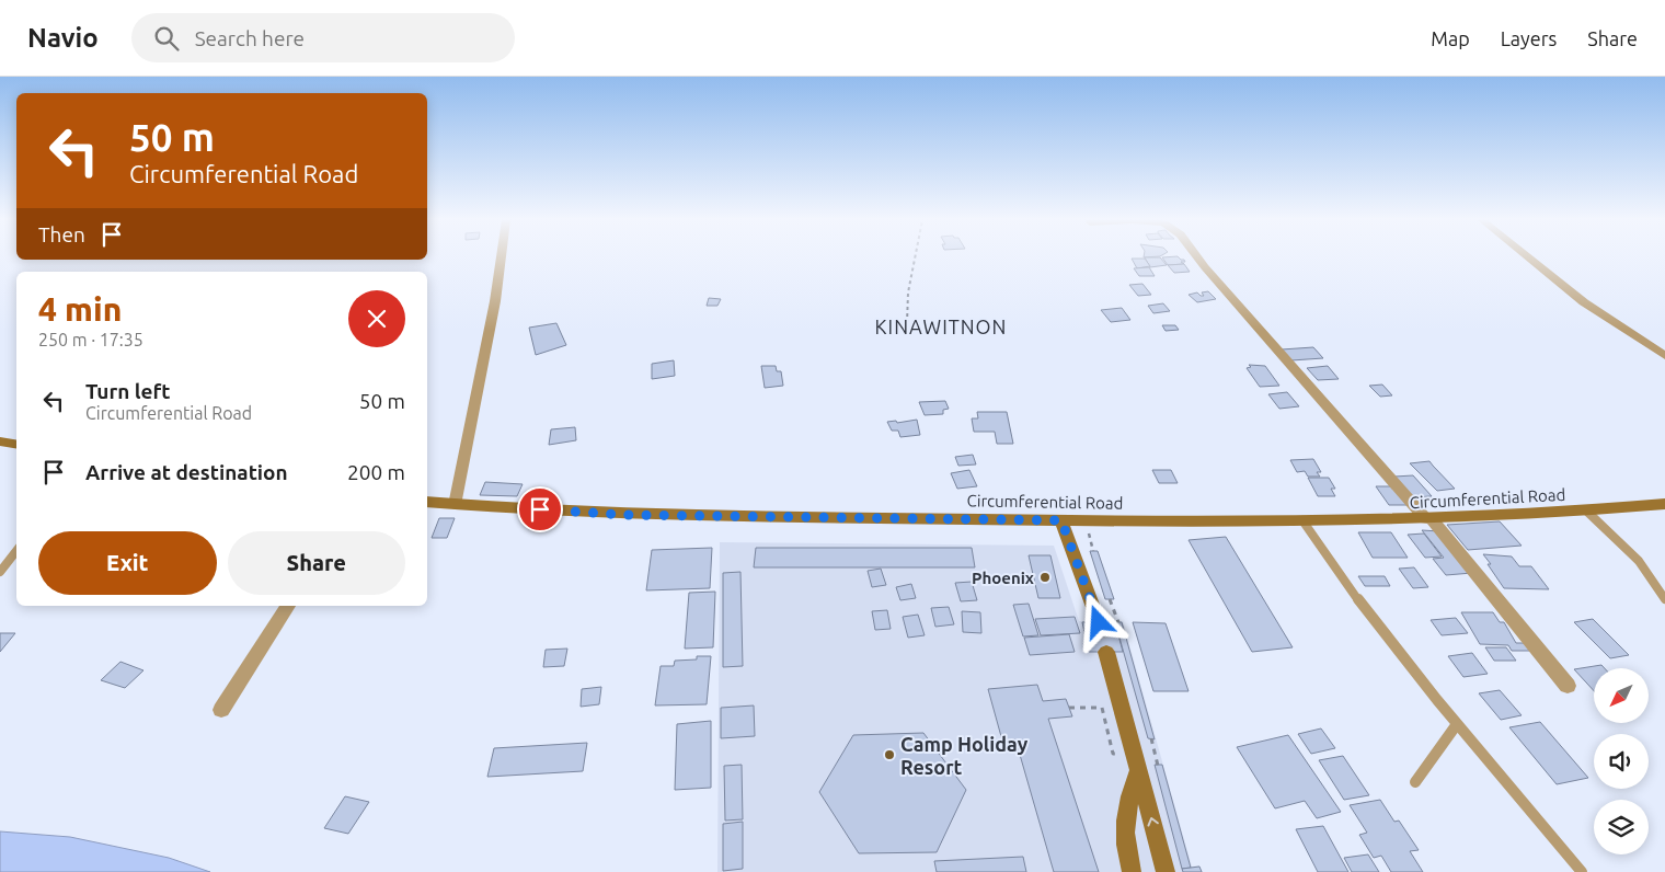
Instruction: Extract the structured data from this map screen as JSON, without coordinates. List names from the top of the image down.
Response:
{
  "streets": {
    "main road": ["Circumferential Road"]
  },
  "districts": ["KINAWITNON"],
  "places": ["Phoenix", "Camp Holiday Resort"],
  "north": "bottom left",
  "page": {
    "header": "Navio",
    "search": "Search here",
    "nav": ["Map", "Layers", "Share"],
    "turn": ["50 m", "Circumferential Road"],
    "then": "Then",
    "heading": ["4 min", "250 m · 17:35"],
    "list": [
      {
        "name": "Turn left",
        "note": "Circumferential Road",
        "value": "50 m"
      },
      {
        "name": "Arrive at destination",
        "value": "200 m"
      }
    ],
    "buttons": ["Exit", "Share"]
  }
}
